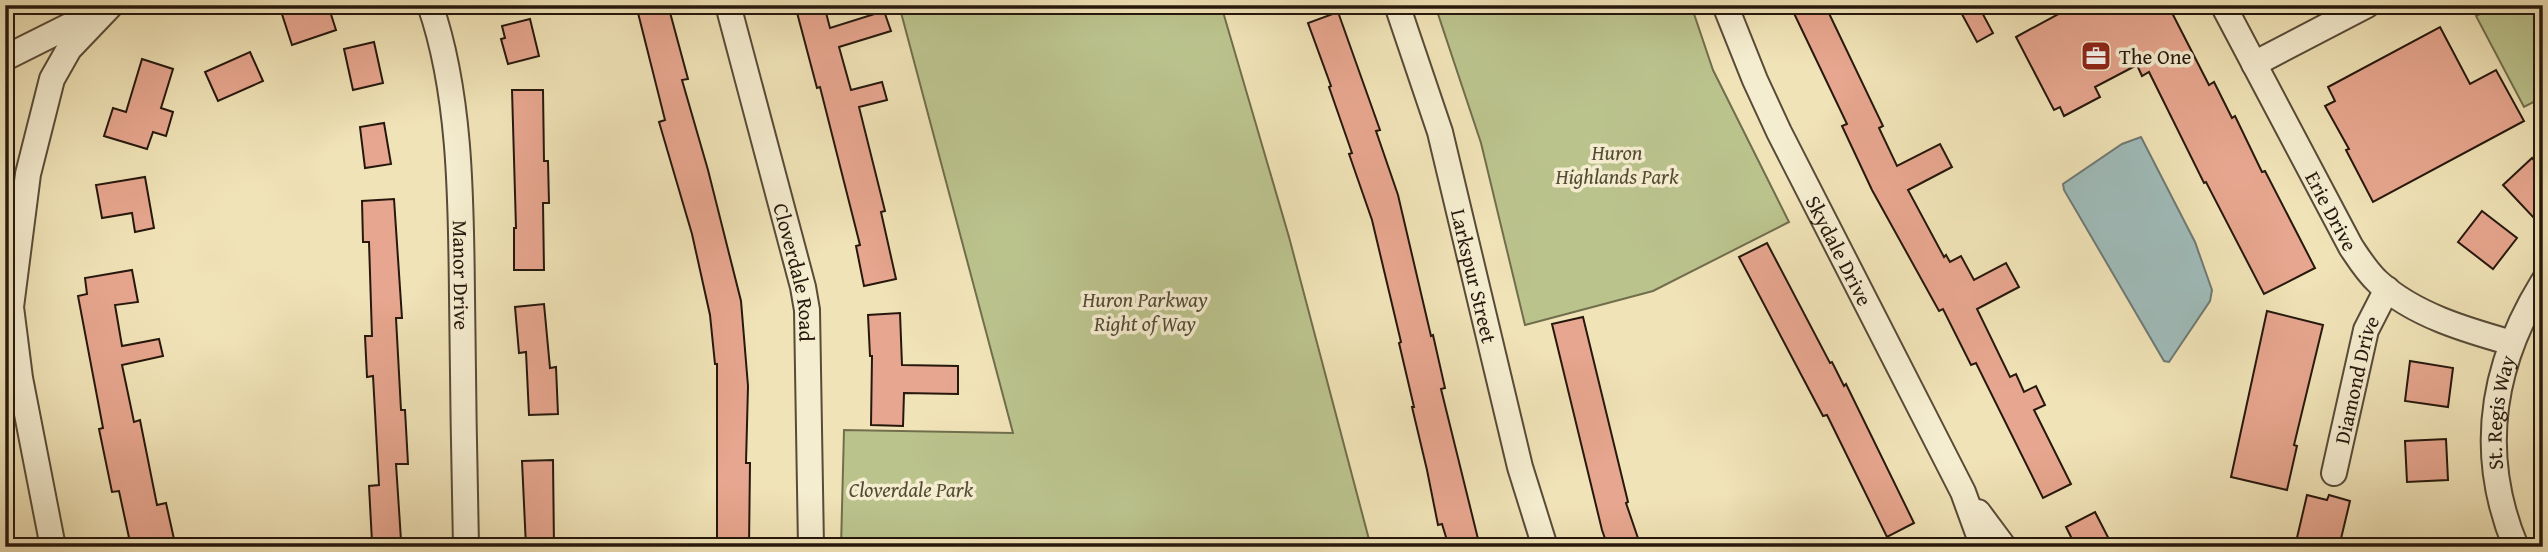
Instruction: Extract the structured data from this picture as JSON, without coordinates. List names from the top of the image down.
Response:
{
  "streets": {
    "street": [
      "Erie Drive",
      "Skydale Drive",
      "Cloverdale Road",
      "Manor Drive",
      "Larkspur Street",
      "Diamond Drive",
      "St. Regis Way"
    ]
  },
  "crossings": [
    ["Erie Drive", "Diamond Drive"],
    ["Erie Drive", "St. Regis Way"]
  ],
  "parks": ["Huron Highlands Park", "Huron Parkway Right of Way", "Cloverdale Park"],
  "places": {
    "office": ["The One"]
  }
}
